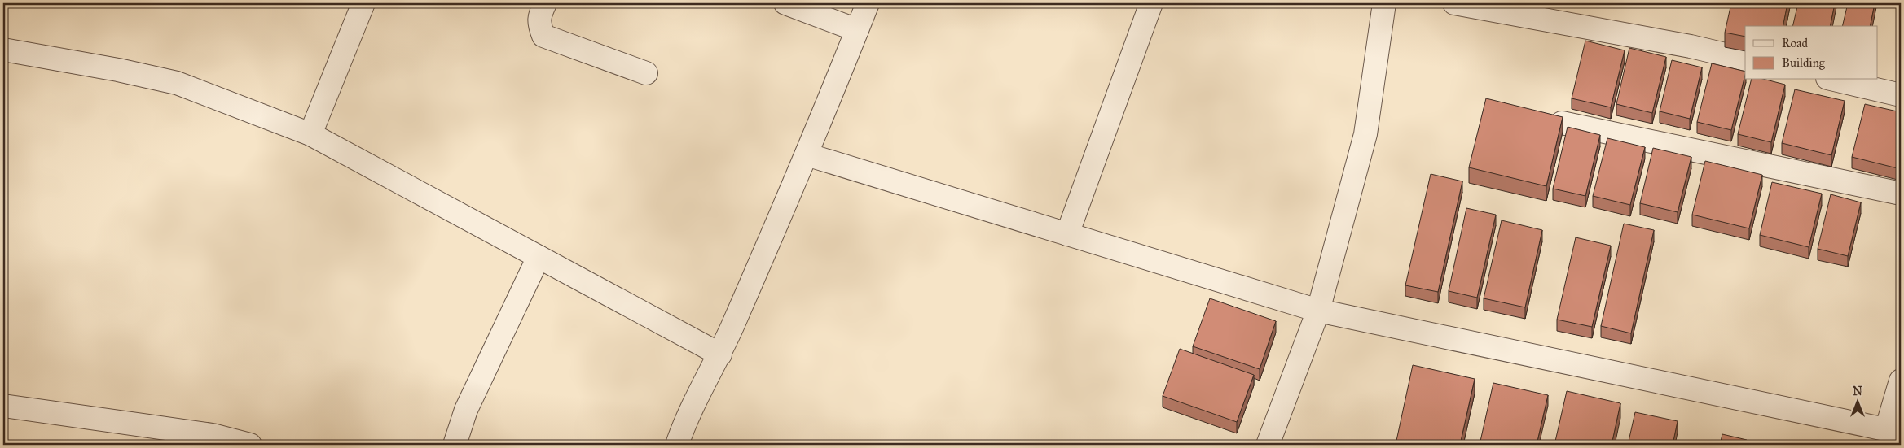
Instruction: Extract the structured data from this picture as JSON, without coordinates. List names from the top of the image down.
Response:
{
  "legend": ["Road", "Building"],
  "north": "top"
}
